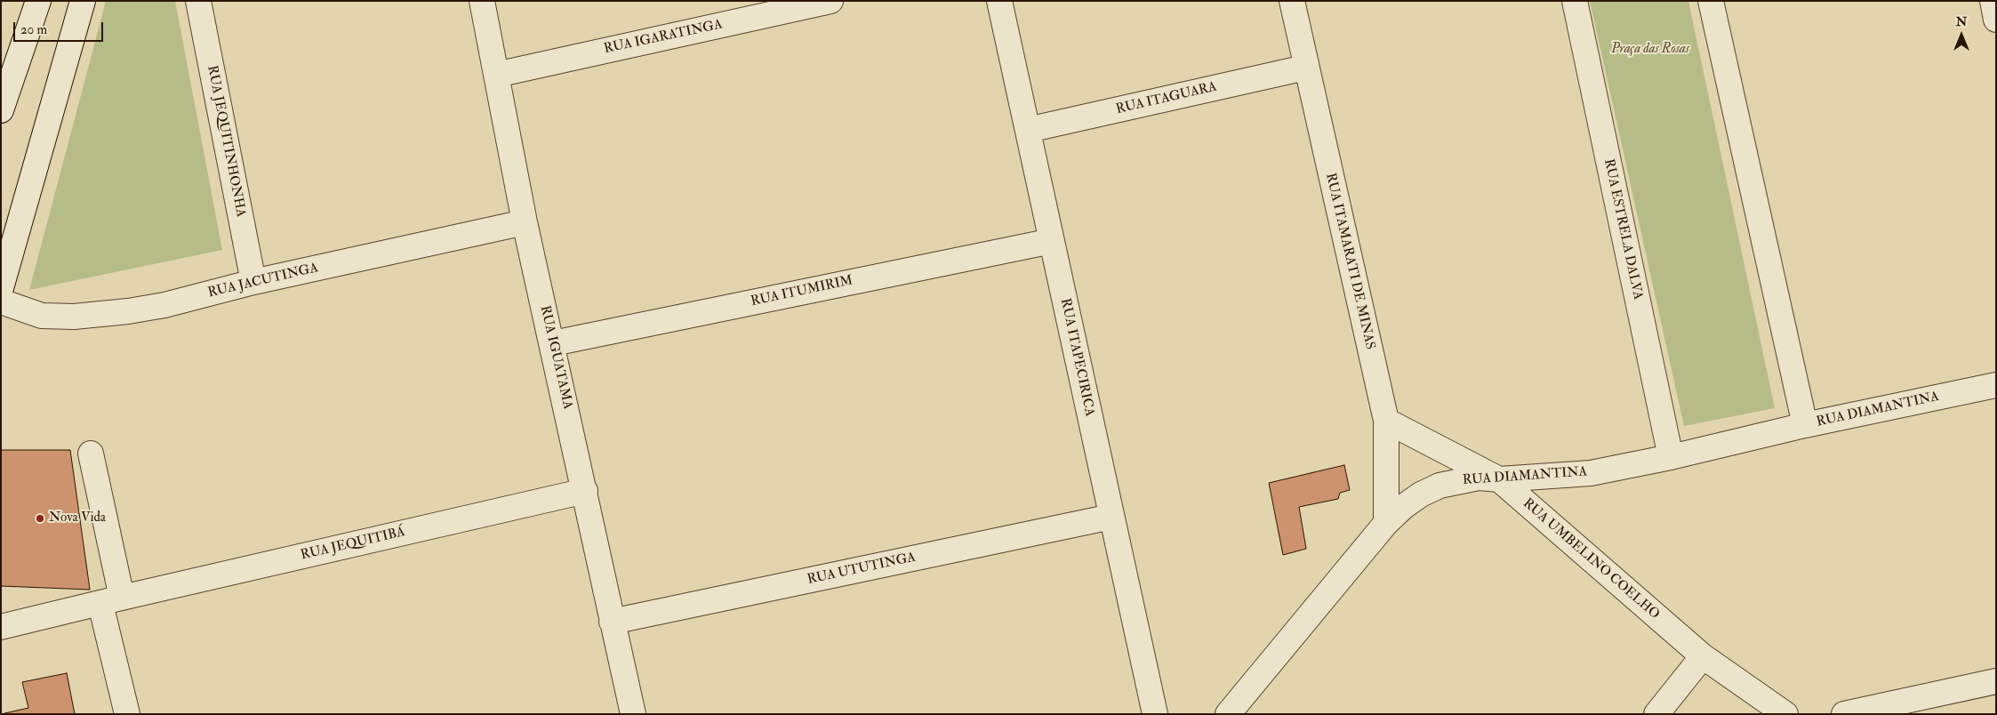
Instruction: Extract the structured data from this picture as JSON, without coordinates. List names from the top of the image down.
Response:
{
  "streets": {
    "street": [
      "RUA IGARATINGA",
      "RUA ITAGUARA",
      "RUA JEQUITINHONHA",
      "RUA ESTRELA DALVA",
      "RUA ITAMARATI DE MINAS",
      "RUA JACUTINGA",
      "RUA ITUMIRIM",
      "RUA IGUATAMA",
      "RUA ITAPECIRICA",
      "RUA DIAMANTINA",
      "RUA JEQUITIBÁ",
      "RUA UMBELINO COELHO",
      "RUA UTUTINGA"
    ]
  },
  "crossings": [
    ["RUA IGARATINGA", "RUA IGUATAMA"],
    ["RUA ITAGUARA", "RUA ITAMARATI DE MINAS"],
    ["RUA ITAGUARA", "RUA ITAPECIRICA"],
    ["RUA JEQUITINHONHA", "RUA JACUTINGA"],
    ["RUA ESTRELA DALVA", "RUA DIAMANTINA"],
    ["RUA ITAMARATI DE MINAS", "RUA DIAMANTINA"],
    ["RUA ITAMARATI DE MINAS", "RUA UMBELINO COELHO"],
    ["RUA JACUTINGA", "RUA IGUATAMA"],
    ["RUA ITUMIRIM", "RUA IGUATAMA"],
    ["RUA ITUMIRIM", "RUA ITAPECIRICA"],
    ["RUA IGUATAMA", "RUA JEQUITIBÁ"],
    ["RUA IGUATAMA", "RUA UTUTINGA"],
    ["RUA ITAPECIRICA", "RUA UTUTINGA"],
    ["RUA DIAMANTINA", "RUA UMBELINO COELHO"]
  ],
  "parks": ["Praça das Rosas"],
  "places": ["Nova Vida"],
  "scale_bar": "20 m",
  "north": "top"
}
